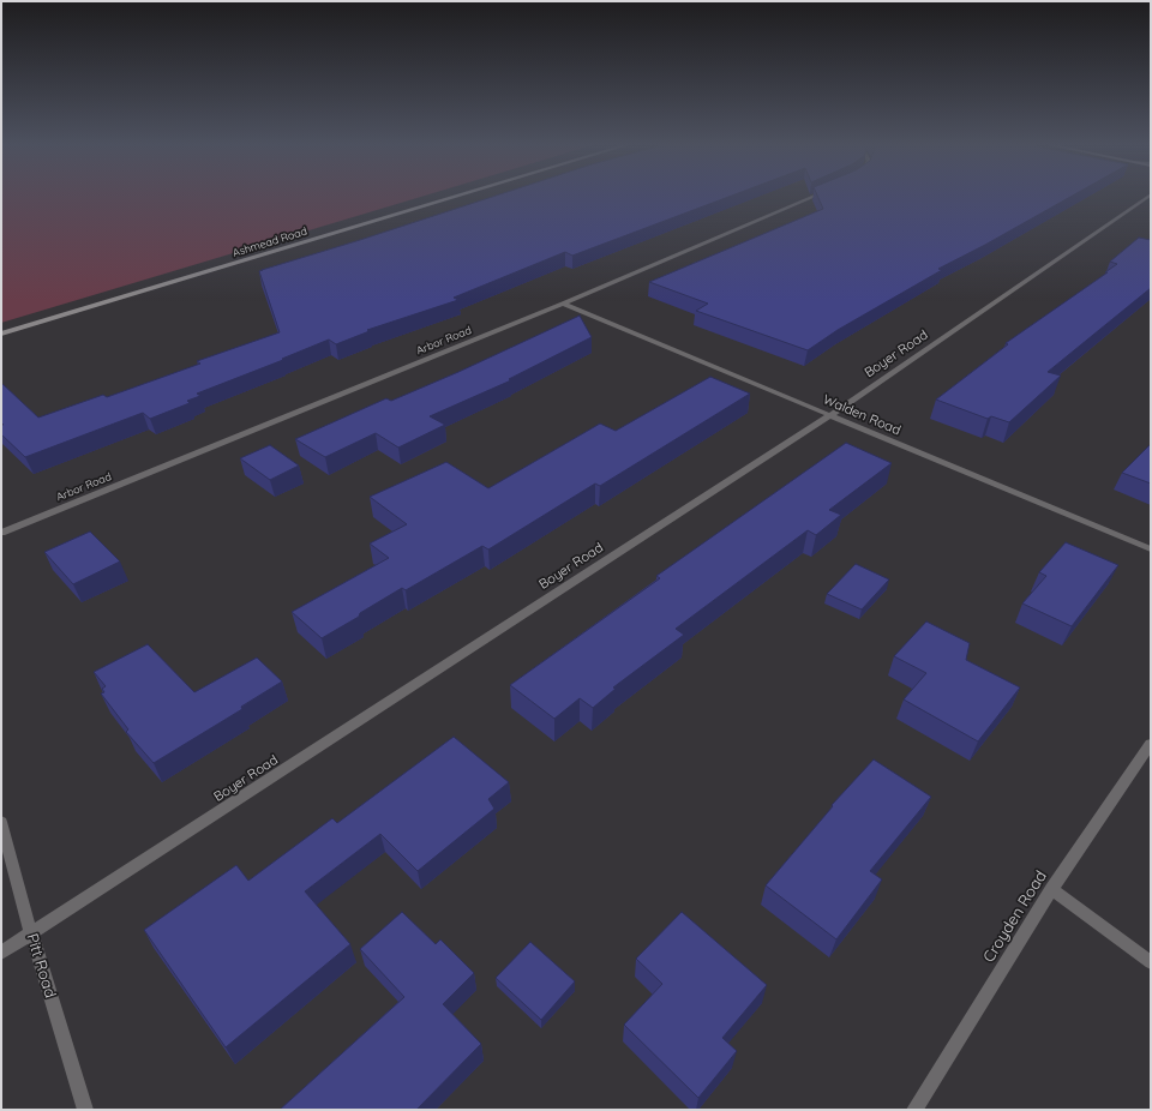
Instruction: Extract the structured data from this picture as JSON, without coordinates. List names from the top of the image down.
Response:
{
  "streets": {
    "street": [
      "Ashmead Road",
      "Arbor Road",
      "Boyer Road",
      "Walden Road",
      "Croyden Road",
      "Pitt Road"
    ]
  },
  "crossings": [
    ["Arbor Road", "Walden Road"],
    ["Boyer Road", "Walden Road"],
    ["Boyer Road", "Pitt Road"]
  ]
}
